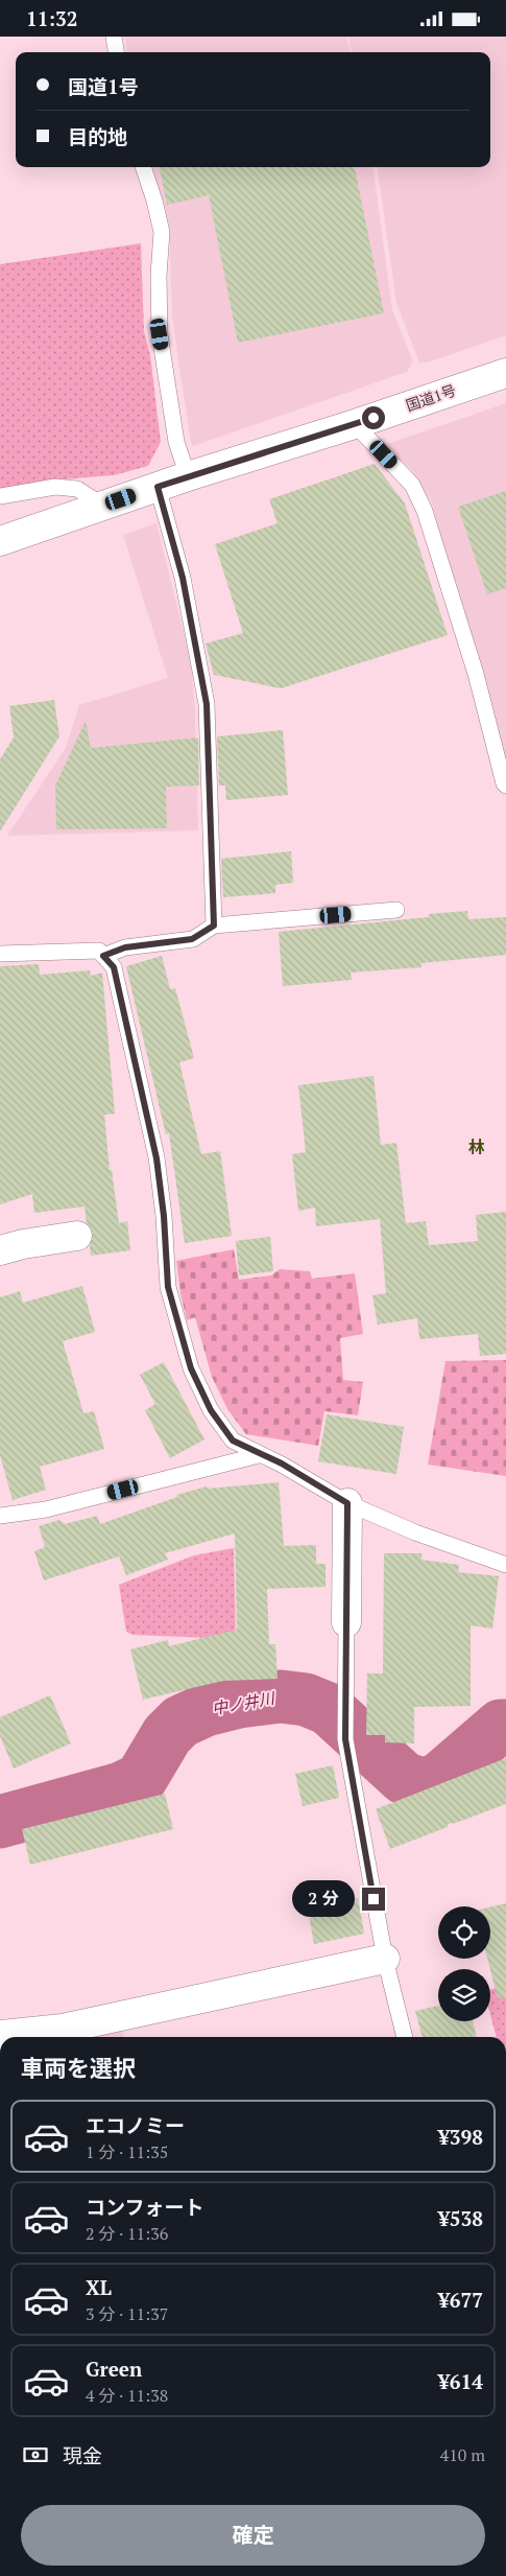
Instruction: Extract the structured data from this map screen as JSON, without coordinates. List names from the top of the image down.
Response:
{
  "streets": {
    "main road": ["国道1号"]
  },
  "districts": ["林"],
  "water": ["中ノ井川"],
  "page": {
    "status": "11:32",
    "banner": ["国道1号", "目的地"],
    "bubble": "2 分",
    "heading": "車両を選択",
    "list": [
      {
        "name": "エコノミー",
        "note": "1 分 · 11:35",
        "value": "¥398"
      },
      {
        "name": "コンフォート",
        "note": "2 分 · 11:36",
        "value": "¥538"
      },
      {
        "name": "XL",
        "note": "3 分 · 11:37",
        "value": "¥677"
      },
      {
        "name": "Green",
        "note": "4 分 · 11:38",
        "value": "¥614"
      }
    ],
    "pay": ["現金", "410 m"],
    "buttons": "確定"
  }
}
